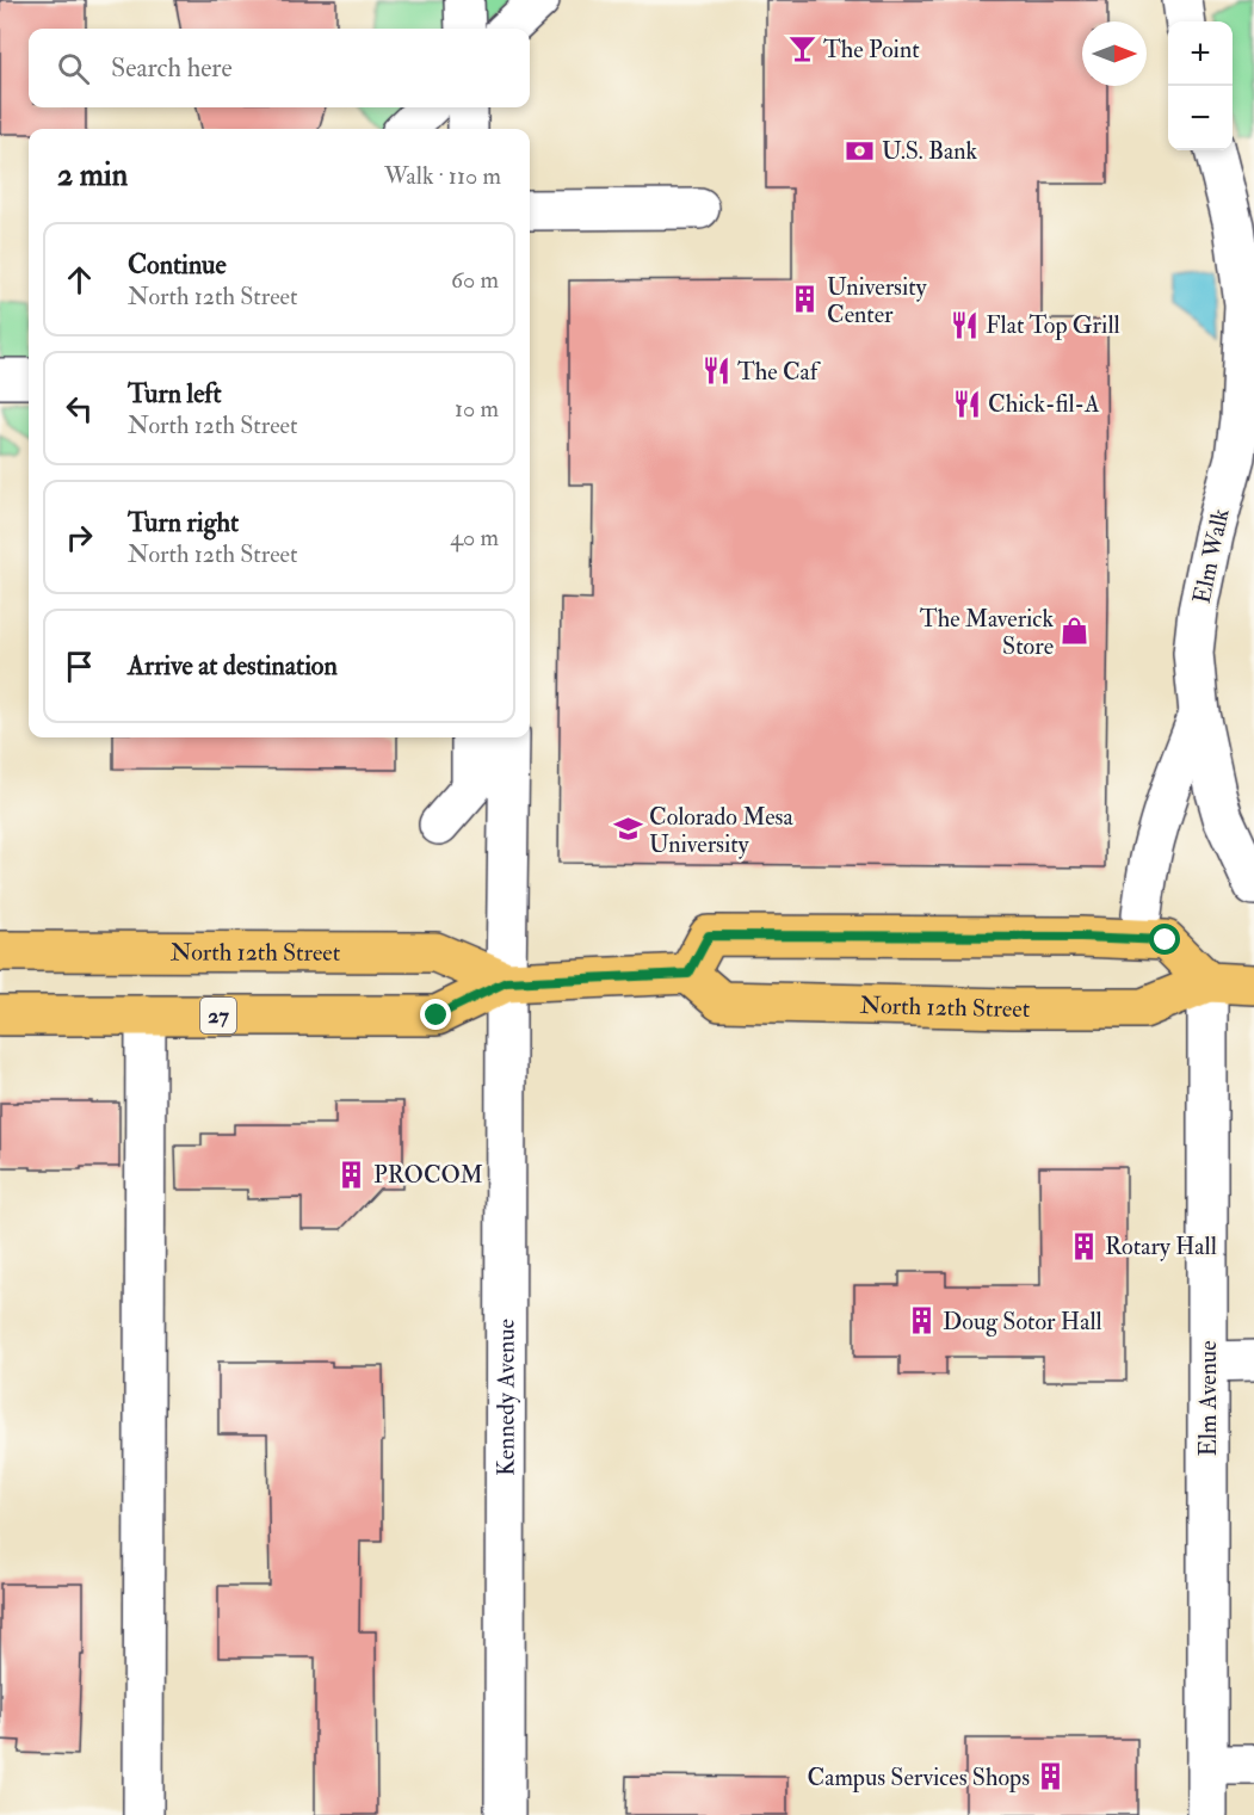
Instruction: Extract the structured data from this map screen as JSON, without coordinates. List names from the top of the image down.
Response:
{
  "streets": {
    "main road": ["North 12th Street", "27"],
    "street": ["Elm Walk", "Kennedy Avenue", "Elm Avenue"]
  },
  "crossings": [
    ["North 12th Street", "Kennedy Avenue"],
    ["North 12th Street", "Elm Avenue"]
  ],
  "places": {
    "bar": ["The Point"],
    "bank": ["U.S. Bank"],
    "building": [
      "University Center",
      "PROCOM",
      "Rotary Hall",
      "Doug Sotor Hall",
      "Campus Services Shops"
    ],
    "restaurant": ["Flat Top Grill", "The Caf", "Chick-fil-A"],
    "shop": ["The Maverick Store"],
    "school or university": ["Colorado Mesa University"]
  },
  "north": "right",
  "page": {
    "map_buttons": ["+", "−"],
    "search": "Search here",
    "heading": ["2 min", "Walk · 110 m"],
    "list": [
      ["Continue", "North 12th Street", "60 m"],
      ["Turn left", "North 12th Street", "10 m"],
      ["Turn right", "North 12th Street", "40 m"],
      "Arrive at destination"
    ]
  }
}
